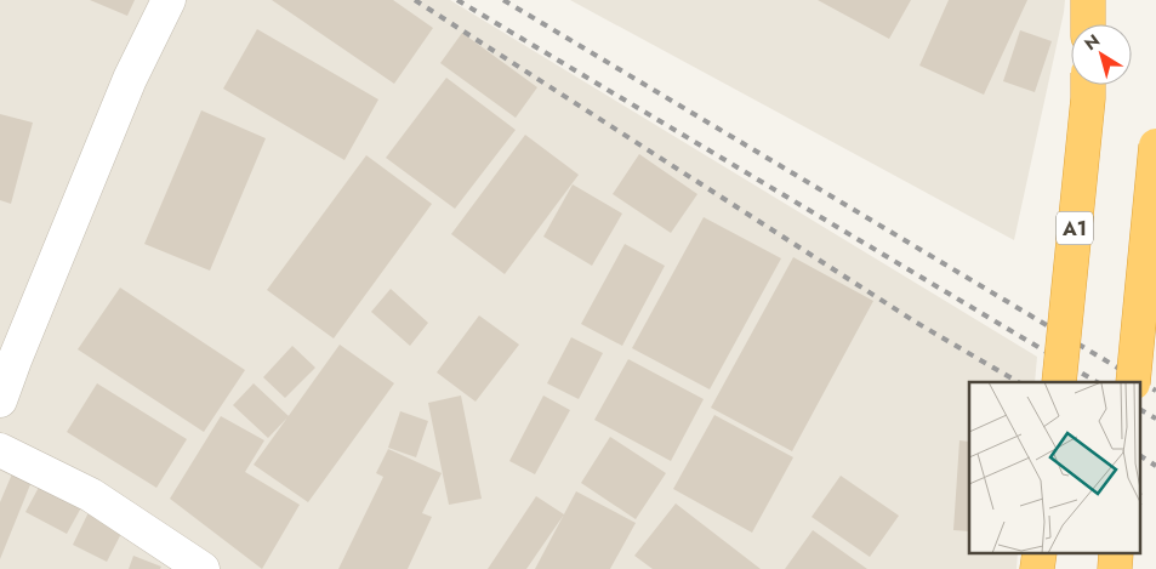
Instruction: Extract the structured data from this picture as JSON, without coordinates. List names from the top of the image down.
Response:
{
  "streets": {
    "highway": ["A1"]
  },
  "north": "top left"
}
